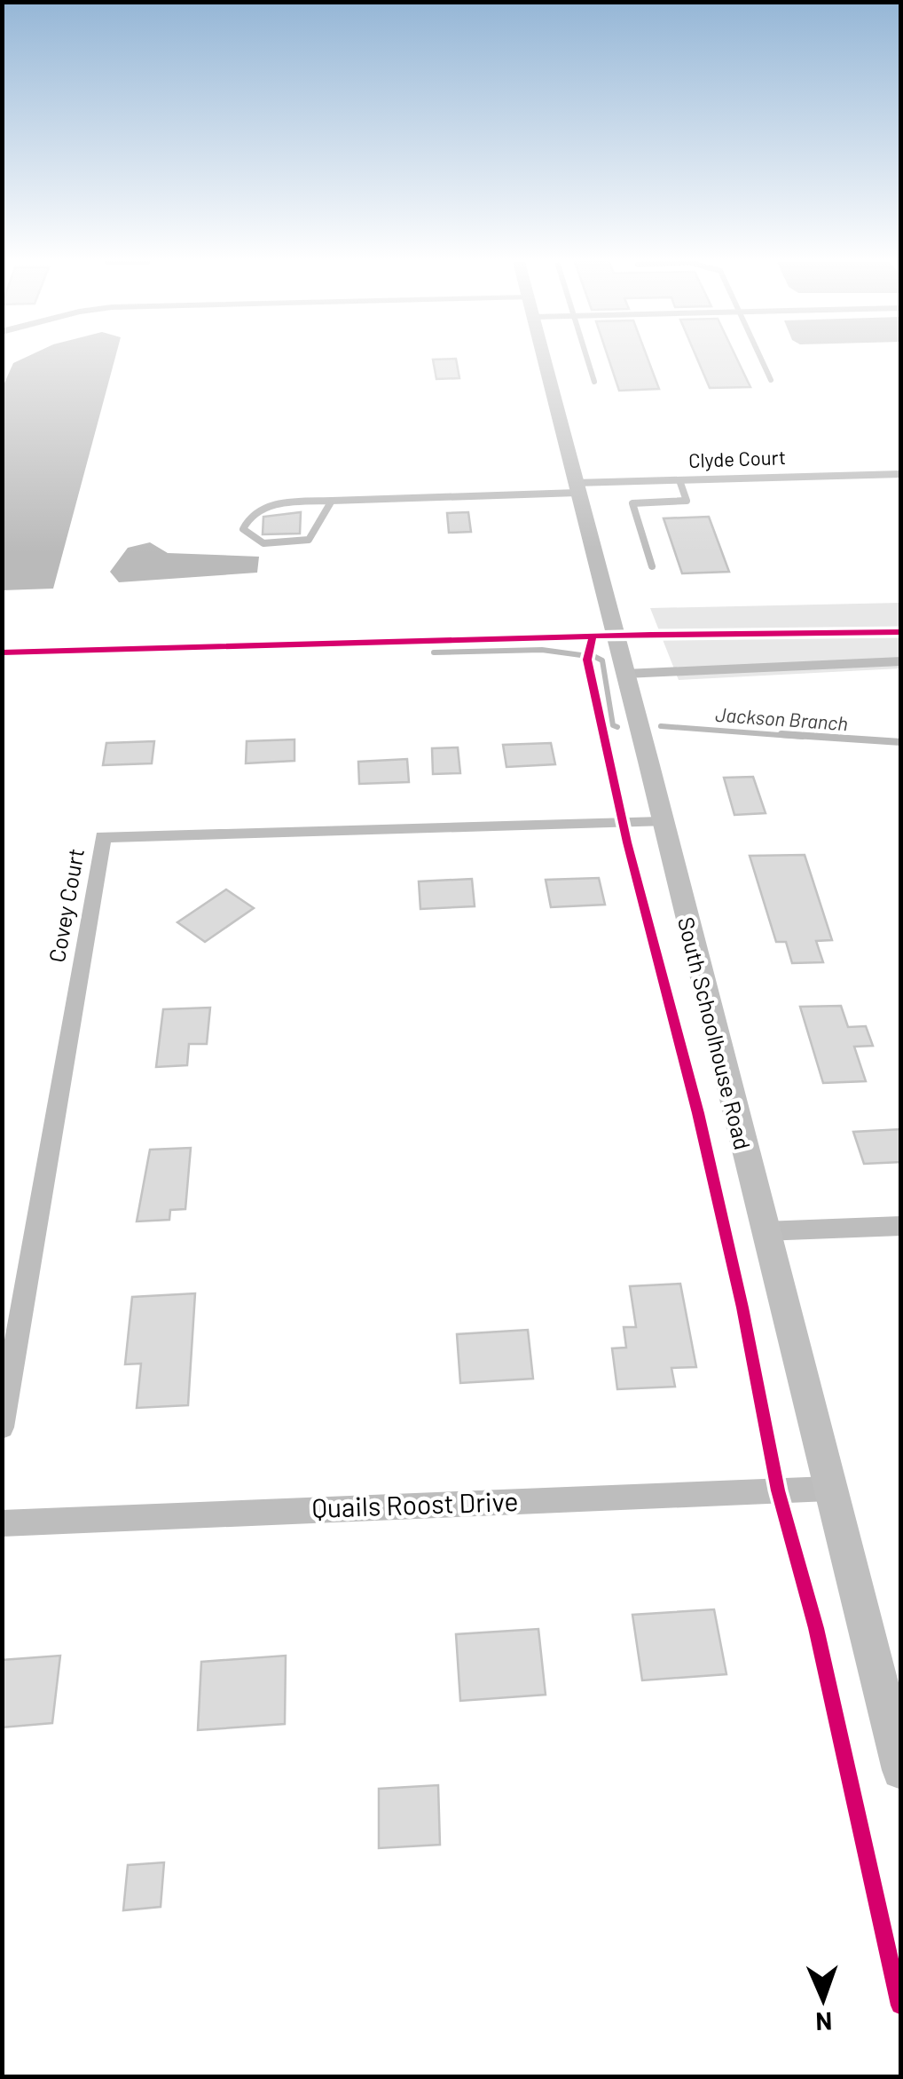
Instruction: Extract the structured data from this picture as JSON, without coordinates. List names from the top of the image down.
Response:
{
  "streets": {
    "street": [
      "Clyde Court",
      "Covey Court",
      "South Schoolhouse Road",
      "Quails Roost Drive"
    ]
  },
  "crossings": [
    ["Clyde Court", "South Schoolhouse Road"],
    ["Covey Court", "South Schoolhouse Road"],
    ["South Schoolhouse Road", "Quails Roost Drive"]
  ],
  "water": ["Jackson Branch"],
  "north": "bottom"
}
